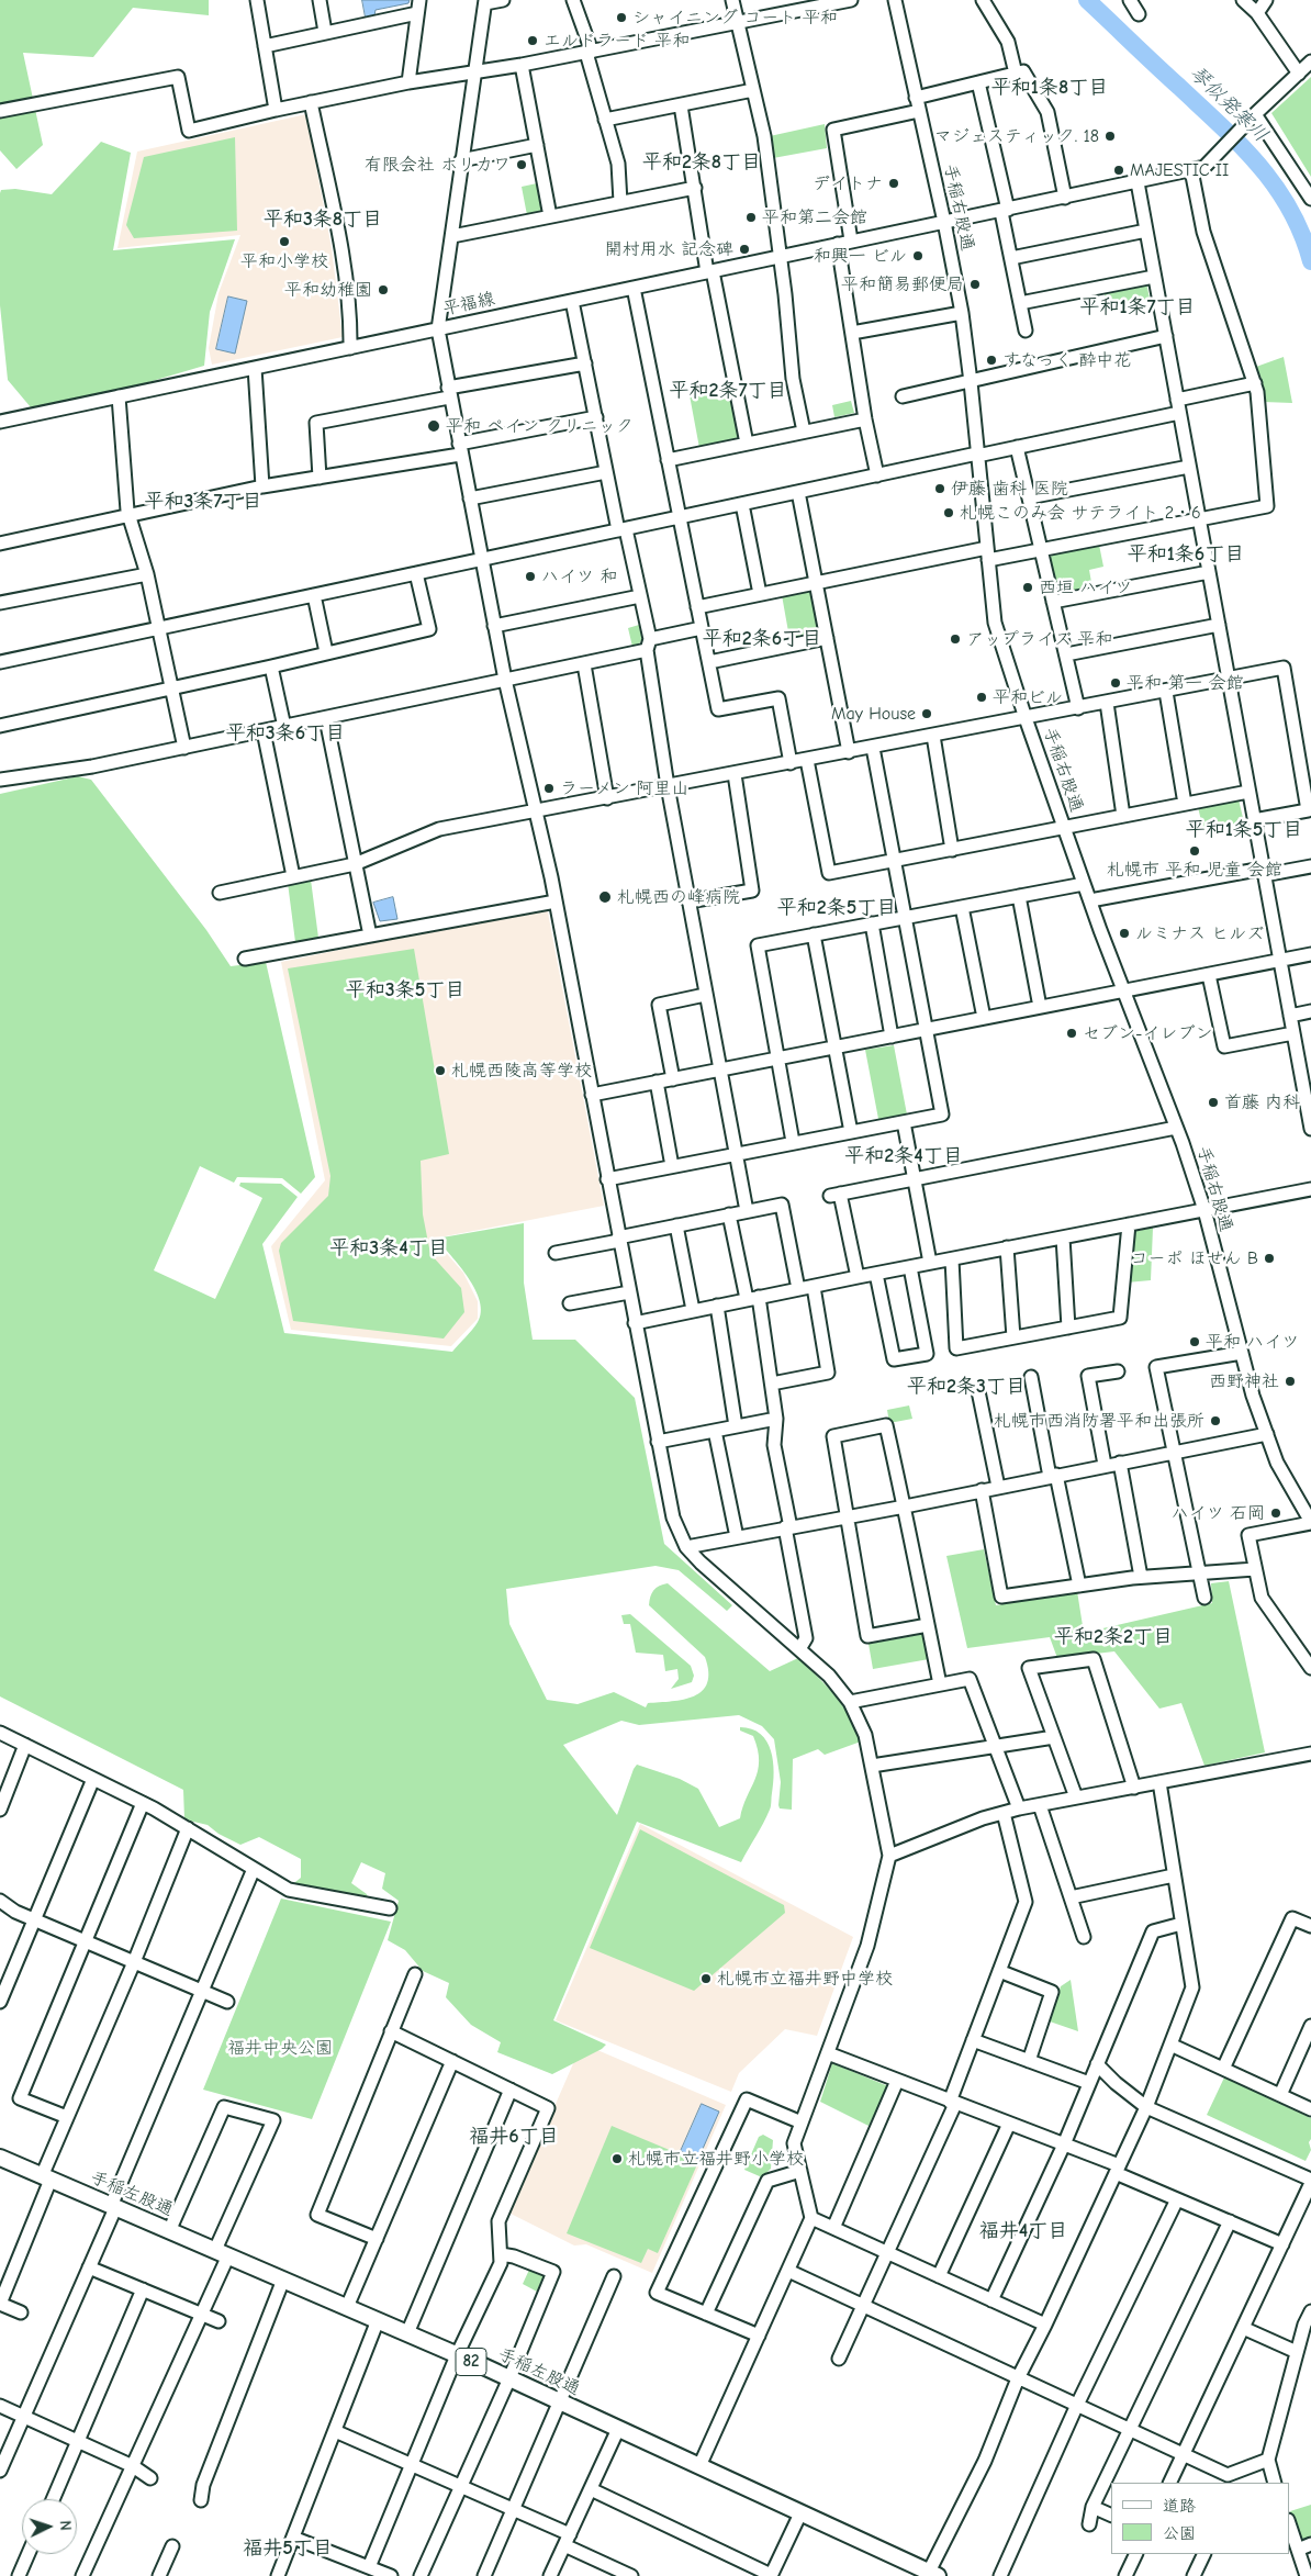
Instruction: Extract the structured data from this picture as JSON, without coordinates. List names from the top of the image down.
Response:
{
  "streets": {
    "main road": ["手稲左股通", "82"],
    "street": ["手稲右股通", "平福線"]
  },
  "crossings": [
    ["手稲右股通", "平福線"]
  ],
  "districts": [
    "平和1条8丁目",
    "平和2条8丁目",
    "平和3条8丁目",
    "平和1条7丁目",
    "平和2条7丁目",
    "平和3条7丁目",
    "平和1条6丁目",
    "平和2条6丁目",
    "平和3条6丁目",
    "平和1条5丁目",
    "平和2条5丁目",
    "平和3条5丁目",
    "平和2条4丁目",
    "平和3条4丁目",
    "平和2条3丁目",
    "平和2条2丁目",
    "福井6丁目",
    "福井4丁目",
    "福井5丁目"
  ],
  "water": ["琴似発寒川"],
  "parks": ["福井中央公園"],
  "places": [
    "シャイニング コート 平和",
    "エルドラード 平和",
    "マジェスティック. 18",
    "有限会社 ホリカワ",
    "MAJESTIC II",
    "デイトナ",
    "平和第二会館",
    "平和小学校",
    "開村用水 記念碑",
    "和興一 ビル",
    "平和簡易郵便局",
    "平和幼稚園",
    "すなっく 酔中花",
    "平和 ペイン クリニック",
    "伊藤 歯科 医院",
    "札幌このみ会 サテライト 2・6",
    "ハイツ 和",
    "西垣 ハイツ",
    "アップライズ 平和",
    "平和 第一 会館",
    "平和ビル",
    "May House",
    "ラーメン 阿里山",
    "札幌市 平和 児童 会館",
    "札幌西の峰病院",
    "ルミナス ヒルズ",
    "セブン-イレブン",
    "札幌西陵高等学校",
    "首藤 内科",
    "コーポ ほせん B",
    "平和 ハイツ",
    "西野神社",
    "札幌市西消防署平和出張所",
    "ハイツ 石岡",
    "札幌市立福井野中学校",
    "札幌市立福井野小学校"
  ],
  "legend": ["道路", "公園"],
  "north": "right"
}
